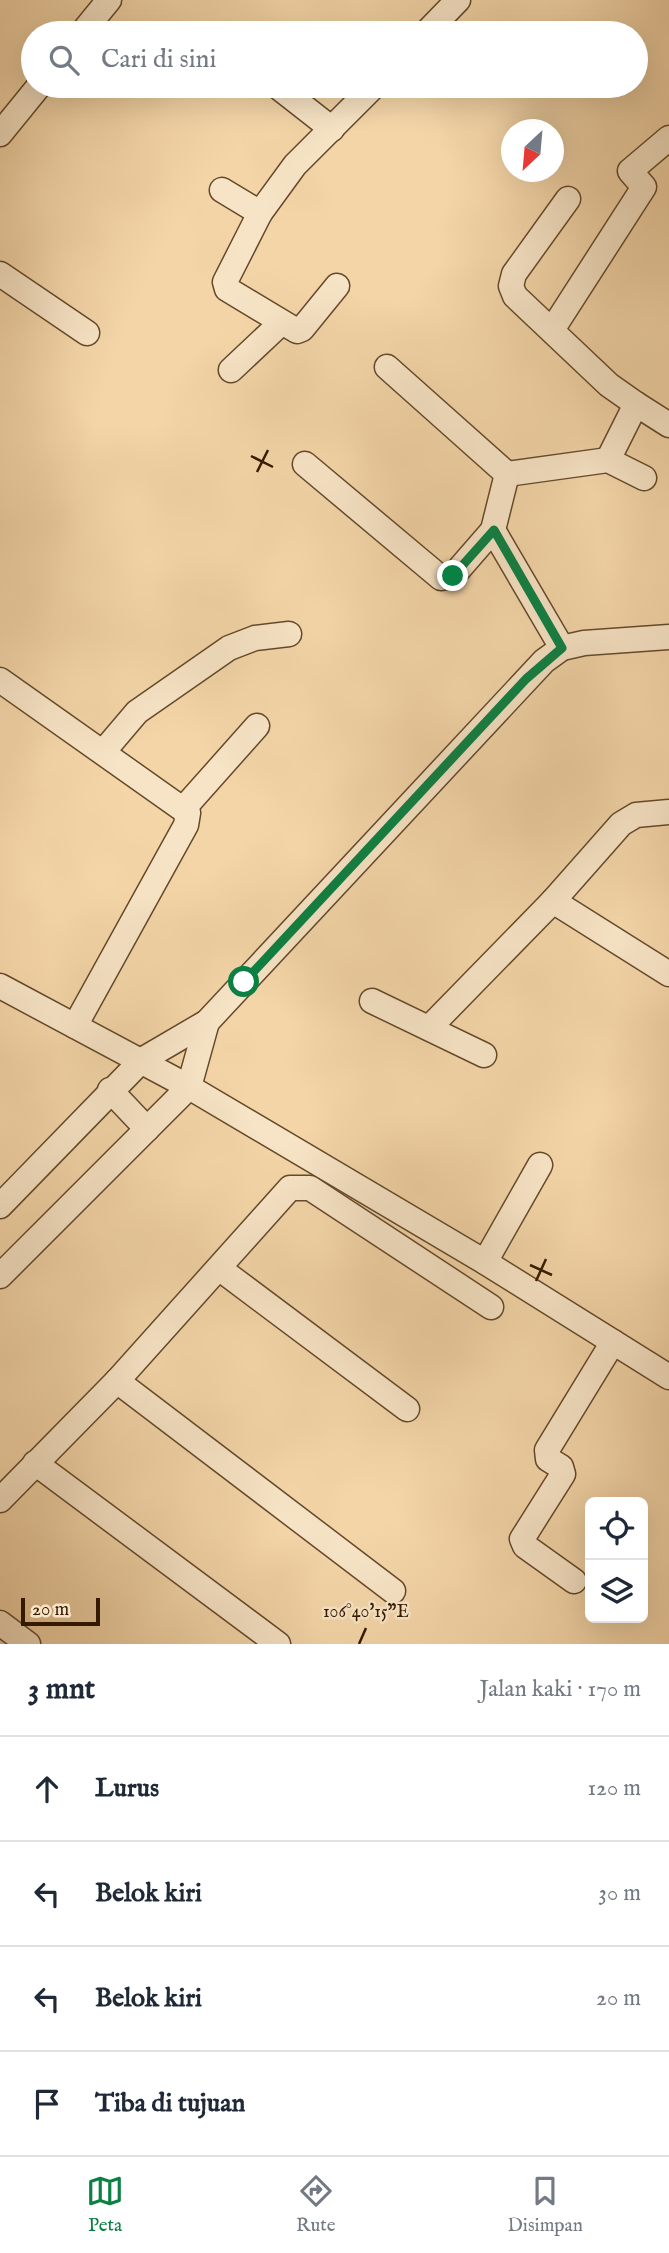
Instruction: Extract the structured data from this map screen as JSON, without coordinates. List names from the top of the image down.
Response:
{
  "scale_bar": "20 m",
  "north": "bottom left",
  "page": {
    "search": "Cari di sini",
    "scale": "20 m",
    "heading": ["3 mnt", "Jalan kaki · 170 m"],
    "list": [
      ["Lurus", "120 m"],
      ["Belok kiri", "30 m"],
      ["Belok kiri", "20 m"],
      "Tiba di tujuan"
    ],
    "nav": ["Peta", "Rute", "Disimpan"]
  },
  "coordinates": ["106°40'15\"E"]
}
